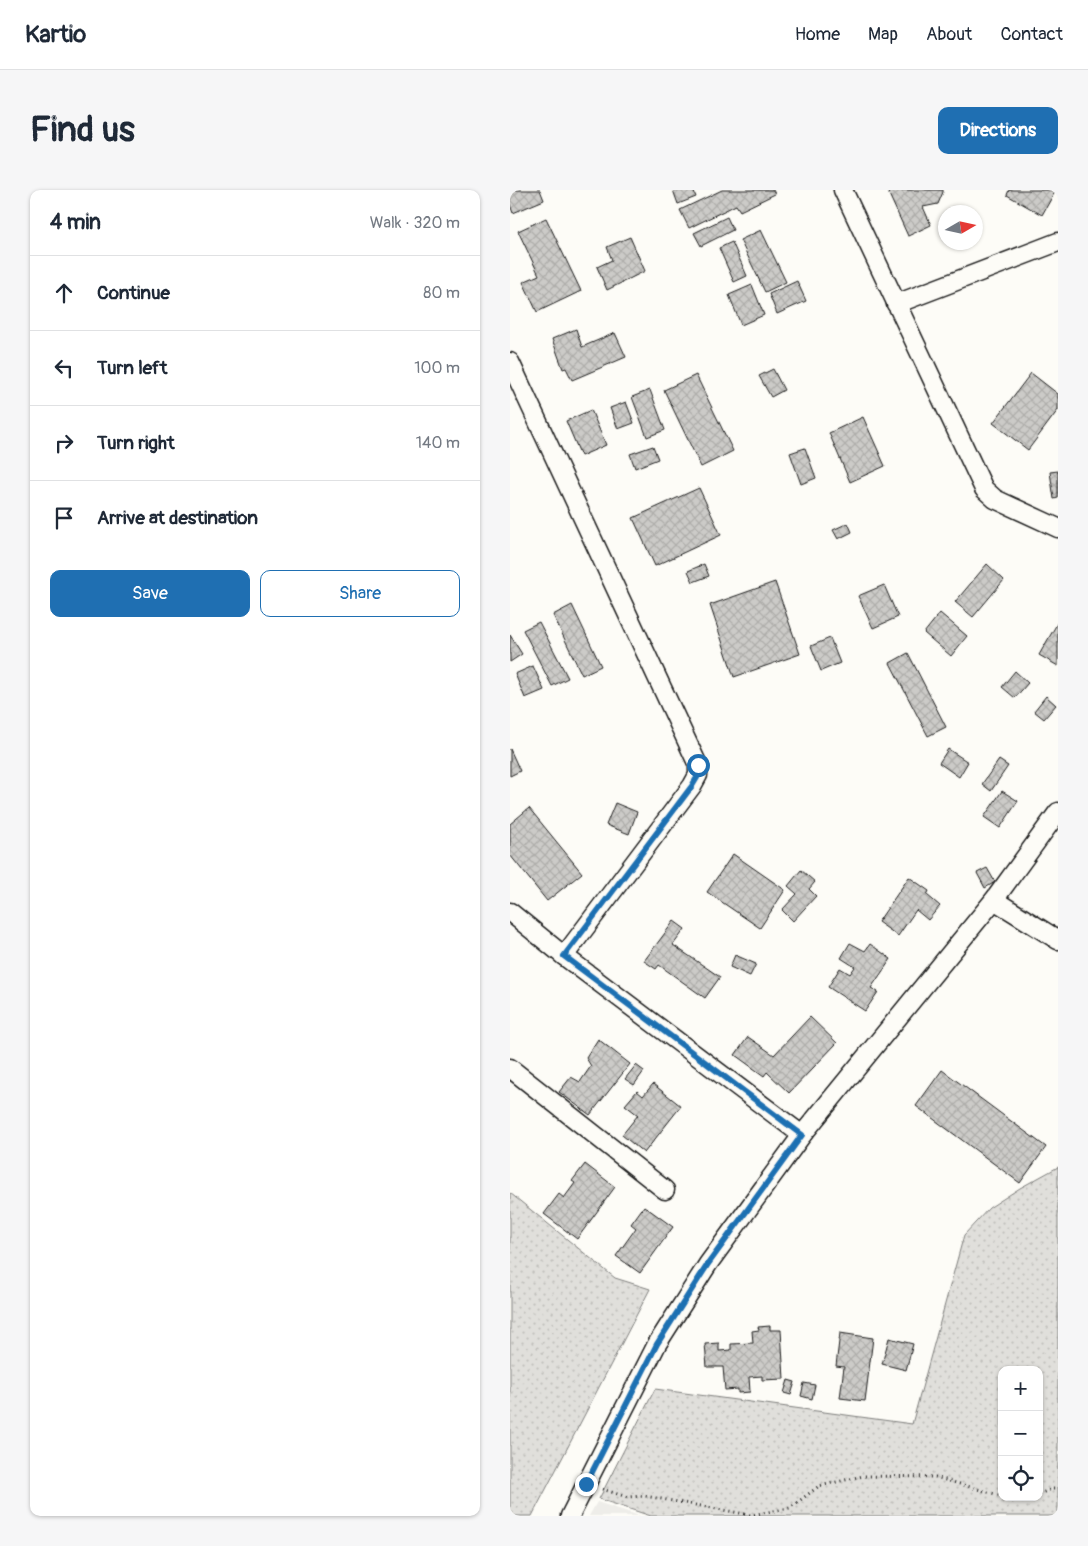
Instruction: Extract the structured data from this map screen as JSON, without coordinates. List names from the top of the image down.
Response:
{
  "north": "right",
  "page": {
    "header": "Kartio",
    "nav": [
      "Home",
      "Map",
      "About",
      "Contact"
    ],
    "buttons": [
      "Directions",
      ["Save", "Share"]
    ],
    "title": "Find us",
    "heading": ["4 min", "Walk · 320 m"],
    "list": [
      ["Continue", "80 m"],
      ["Turn left", "100 m"],
      ["Turn right", "140 m"],
      "Arrive at destination"
    ],
    "map_buttons": ["+", "−"]
  }
}
